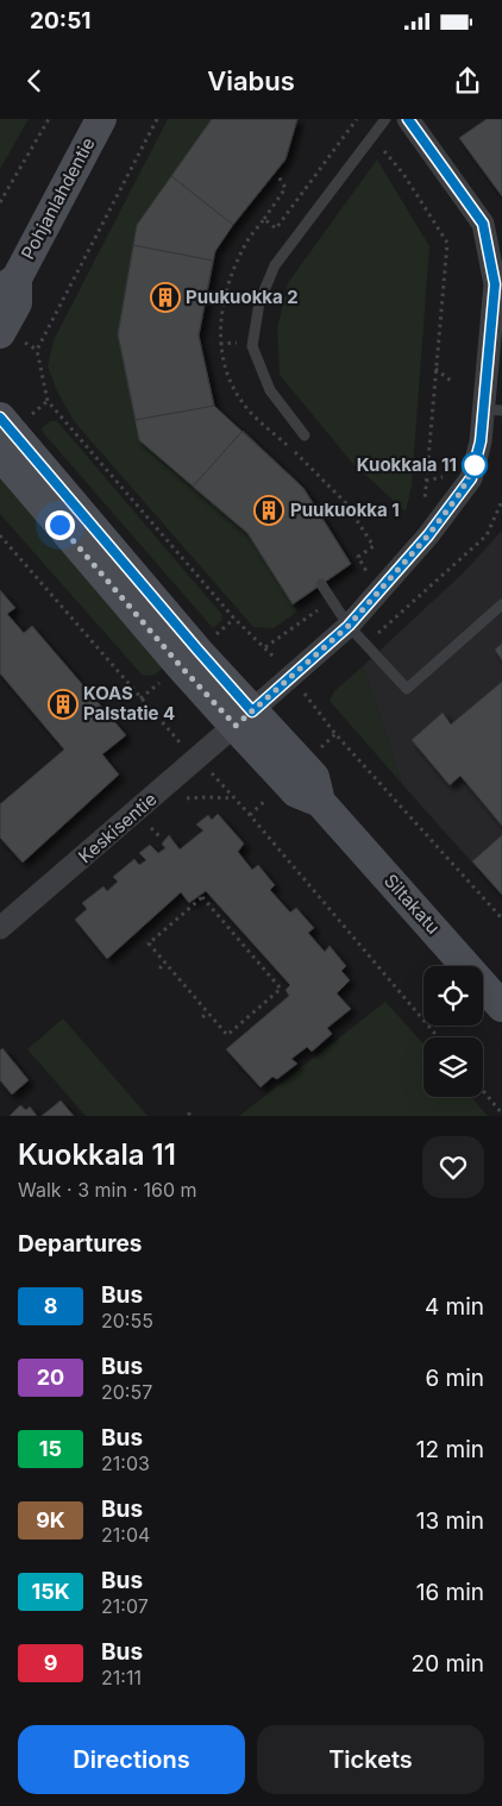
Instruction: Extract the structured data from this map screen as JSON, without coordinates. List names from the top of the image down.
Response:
{
  "streets": {
    "main road": ["Pohjanlahdentie", "Siltakatu"],
    "street": ["Keskisentie"]
  },
  "crossings": [
    ["Keskisentie", "Siltakatu"]
  ],
  "places": {
    "building": ["Puukuokka 2", "Puukuokka 1", "KOAS Palstatie 4"],
    "other": ["Kuokkala 11"]
  },
  "lines": ["bus line 8"],
  "page": {
    "status": "20:51",
    "header": "Viabus",
    "heading": [
      ["Kuokkala 11", "Walk · 3 min · 160 m"],
      "Departures"
    ],
    "list": [
      {
        "mark": "8",
        "name": "Bus",
        "note": "20:55",
        "value": "4 min"
      },
      {
        "mark": "20",
        "name": "Bus",
        "note": "20:57",
        "value": "6 min"
      },
      {
        "mark": "15",
        "name": "Bus",
        "note": "21:03",
        "value": "12 min"
      },
      {
        "mark": "9K",
        "name": "Bus",
        "note": "21:04",
        "value": "13 min"
      },
      {
        "mark": "15K",
        "name": "Bus",
        "note": "21:07",
        "value": "16 min"
      },
      {
        "mark": "9",
        "name": "Bus",
        "note": "21:11",
        "value": "20 min"
      }
    ],
    "buttons": ["Directions", "Tickets"]
  }
}
